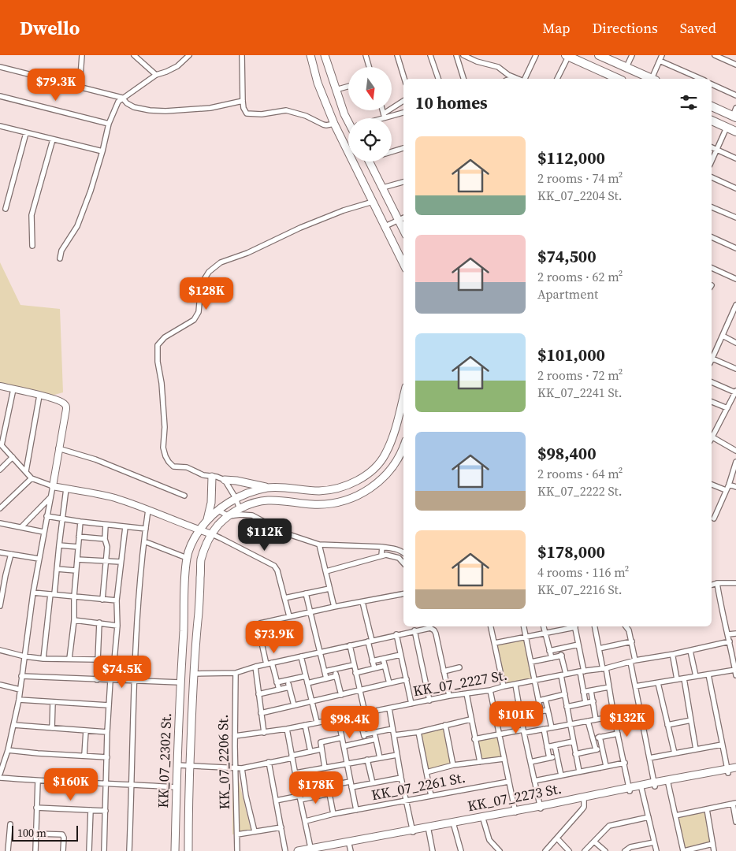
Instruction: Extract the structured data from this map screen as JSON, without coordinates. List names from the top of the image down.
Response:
{
  "streets": {
    "main road": ["KK_07_2302 St.", "KK_07_2273 St."],
    "street": ["KK_07_2227 St.", "KK_07_2206 St.", "KK_07_2261 St."]
  },
  "crossings": [
    ["KK_07_2227 St.", "KK_07_2206 St."]
  ],
  "scale_bar": "100 m",
  "north": "bottom",
  "page": {
    "header": "Dwello",
    "nav": ["Map", "Directions", "Saved"],
    "price": [
      "$79.3K",
      "$128K",
      "$112K",
      "$73.9K",
      "$74.5K",
      "$101K",
      "$132K",
      "$98.4K",
      "$160K",
      "$178K"
    ],
    "heading": "10 homes",
    "list": [
      {
        "name": "$112,000",
        "note": "2 rooms · 74 m² · KK_07_2204 St."
      },
      {
        "name": "$74,500",
        "note": "2 rooms · 62 m² · Apartment"
      },
      {
        "name": "$101,000",
        "note": "2 rooms · 72 m² · KK_07_2241 St."
      },
      {
        "name": "$98,400",
        "note": "2 rooms · 64 m² · KK_07_2222 St."
      },
      {
        "name": "$178,000",
        "note": "4 rooms · 116 m² · KK_07_2216 St."
      }
    ],
    "scale": "100 m"
  }
}
